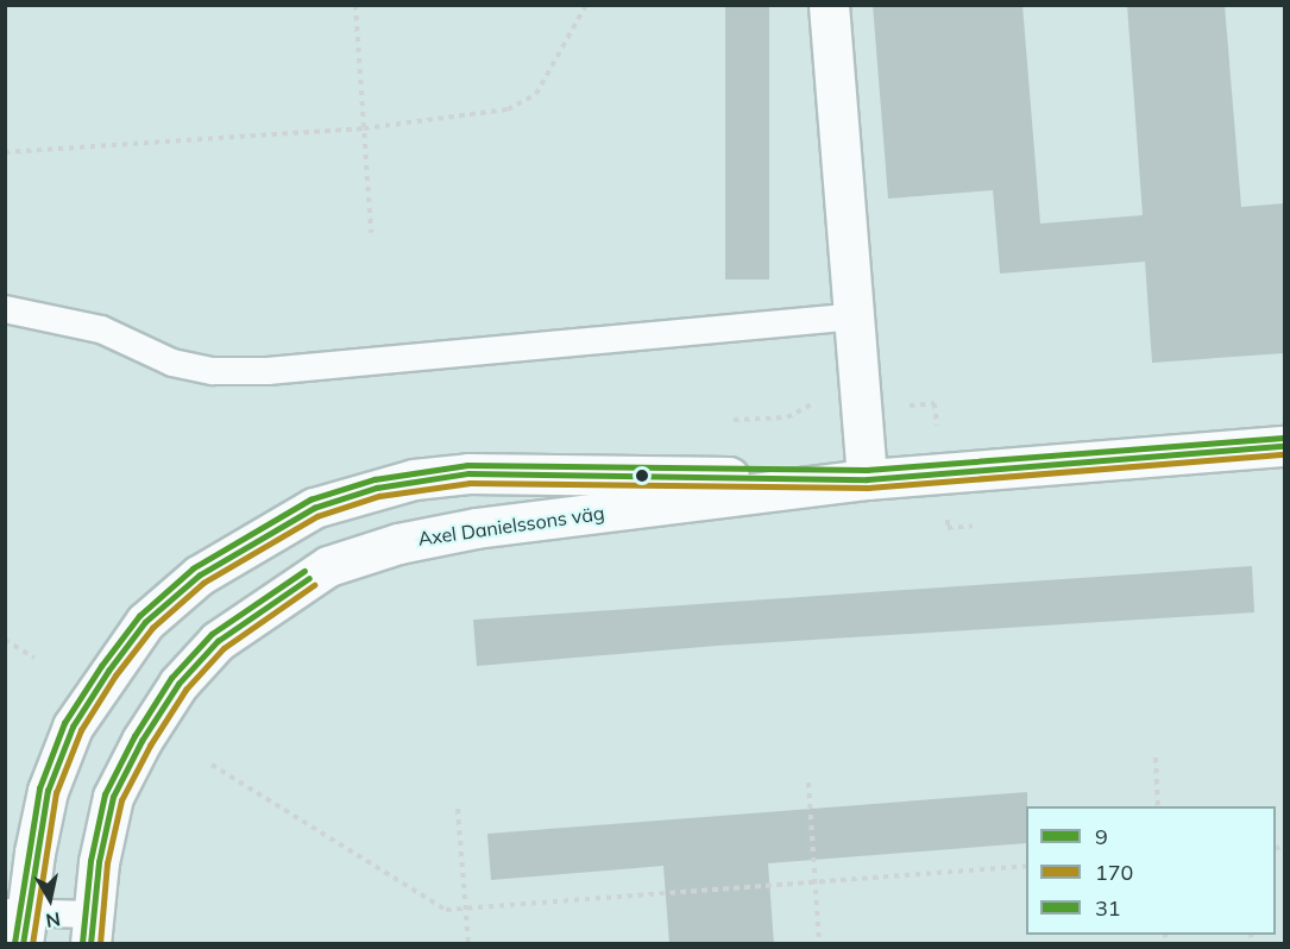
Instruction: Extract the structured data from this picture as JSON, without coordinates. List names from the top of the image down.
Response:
{
  "streets": {
    "street": ["Axel Danielssons väg"]
  },
  "lines": ["transit line 31", "transit line 9", "transit line 170"],
  "legend": ["9", "170", "31"],
  "north": "bottom"
}
